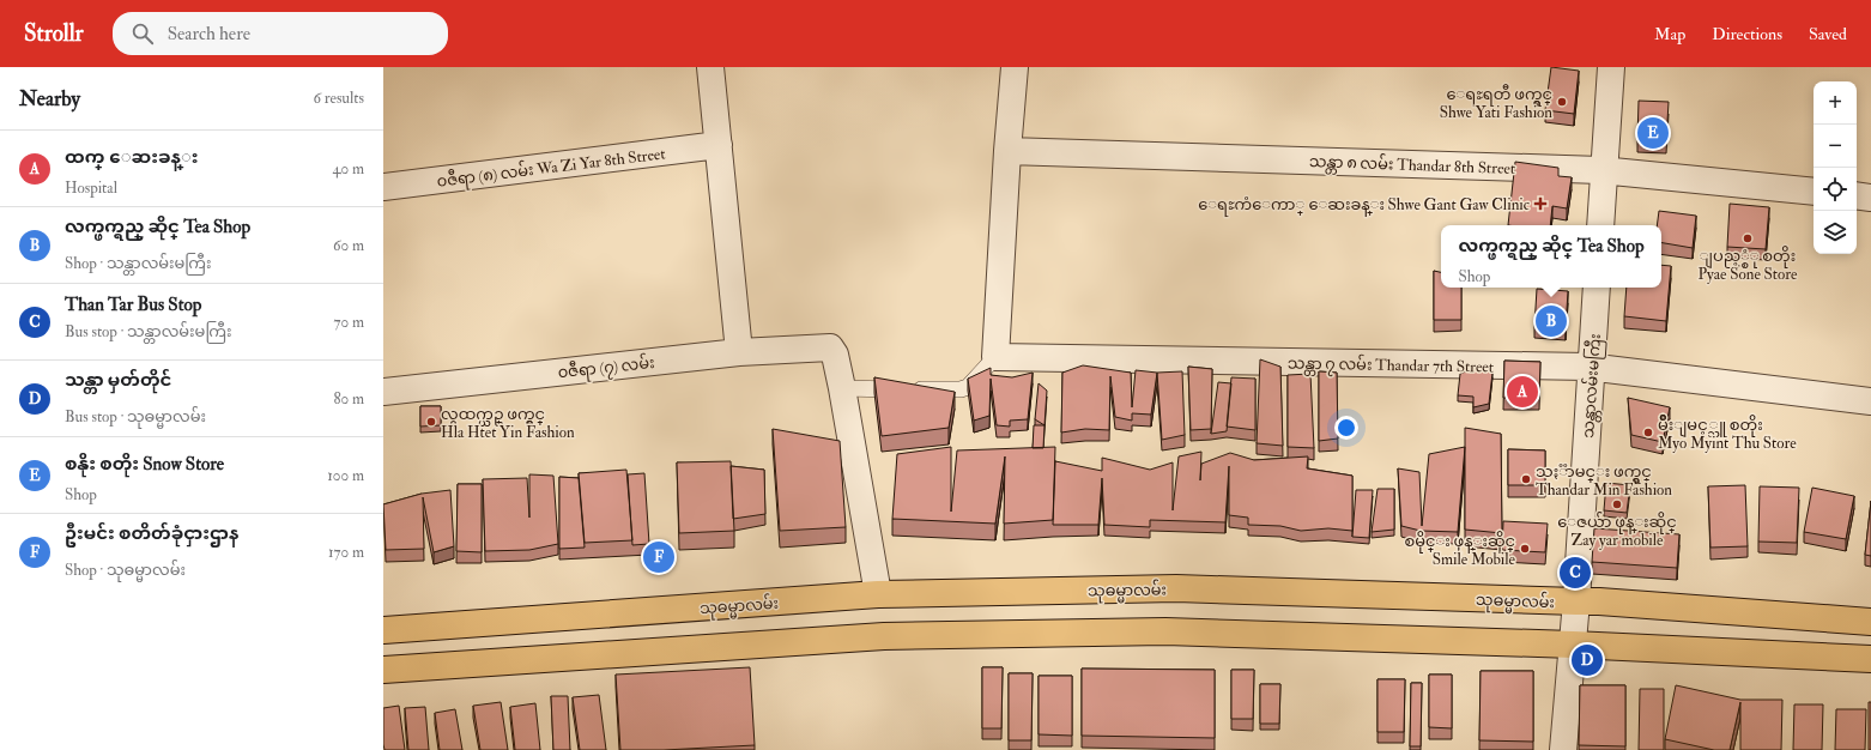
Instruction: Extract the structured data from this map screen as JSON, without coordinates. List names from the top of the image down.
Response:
{
  "streets": {
    "main road": ["သုဓမ္မာလမ်း"],
    "street": [
      "သန္တာ ၈ လမ်း Thandar 8th Street",
      "၀ဇီရာ (၈) လမ်း Wa Zi Yar 8th Street",
      "သန္တာ ၇ လမ်း Thandar 7th Street",
      "၀ဇီရာ (၇) လမ်း",
      "သန္တာလမ်းမကြီး"
    ]
  },
  "crossings": [
    ["သန္တာ ၇ လမ်း Thandar 7th Street", "သန္တာလမ်းမကြီး"],
    ["သန္တာလမ်းမကြီး", "သုဓမ္မာလမ်း"]
  ],
  "places": {
    "other": [
      "ေရႊရတီ ဖက္ရွင္ Shwe Yati Fashion",
      "ျပည့္စံု စတိုး Pyae Sone Store",
      "လွထက္ယဥ္ ဖက္ရွင္ Hla Htet Yin Fashion",
      "မ်ိဳးျမင့္သူ စတိုး Myo Myint Thu Store",
      "သႏၱာမင္း ဖက္ရွင္ Thandar Min Fashion",
      "ေဇယ်ာ ဖုန္းဆိုင္ Zay yar mobile",
      "စမိုင္း ဖုန္းဆိုင္ Smile Mobile"
    ],
    "health": ["ေရႊကံေကာ္ ေဆးခန္း Shwe Gant Gaw Clinic"]
  },
  "page": {
    "header": "Strollr",
    "search": "Search here",
    "nav": ["Map", "Directions", "Saved"],
    "heading": ["Nearby", "6 results"],
    "map_buttons": ["+", "−"],
    "pins": [
      "E",
      "B",
      "A",
      "F",
      "C",
      "D"
    ],
    "list": [
      {
        "mark": "A",
        "name": "ထက္ ေဆးခန္း",
        "note": "Hospital",
        "value": "40 m"
      },
      {
        "mark": "B",
        "name": "လက္ဖက္ရည္ ဆိုင္ Tea Shop",
        "note": "Shop · သန္တာလမ်းမကြီး",
        "value": "60 m"
      },
      {
        "mark": "C",
        "name": "Than Tar Bus Stop",
        "note": "Bus stop · သန္တာလမ်းမကြီး",
        "value": "70 m"
      },
      {
        "mark": "D",
        "name": "သန္တာ မှတ်တိုင်",
        "note": "Bus stop · သုဓမ္မာလမ်း",
        "value": "80 m"
      },
      {
        "mark": "E",
        "name": "စနိုး စတိုး Snow Store",
        "note": "Shop",
        "value": "100 m"
      },
      {
        "mark": "F",
        "name": "ဦးမင်း စတိတ်ခုံငှားဌာန",
        "note": "Shop · သုဓမ္မာလမ်း",
        "value": "170 m"
      }
    ],
    "popup": ["လက္ဖက္ရည္ ဆိုင္ Tea Shop", "Shop"]
  }
}
